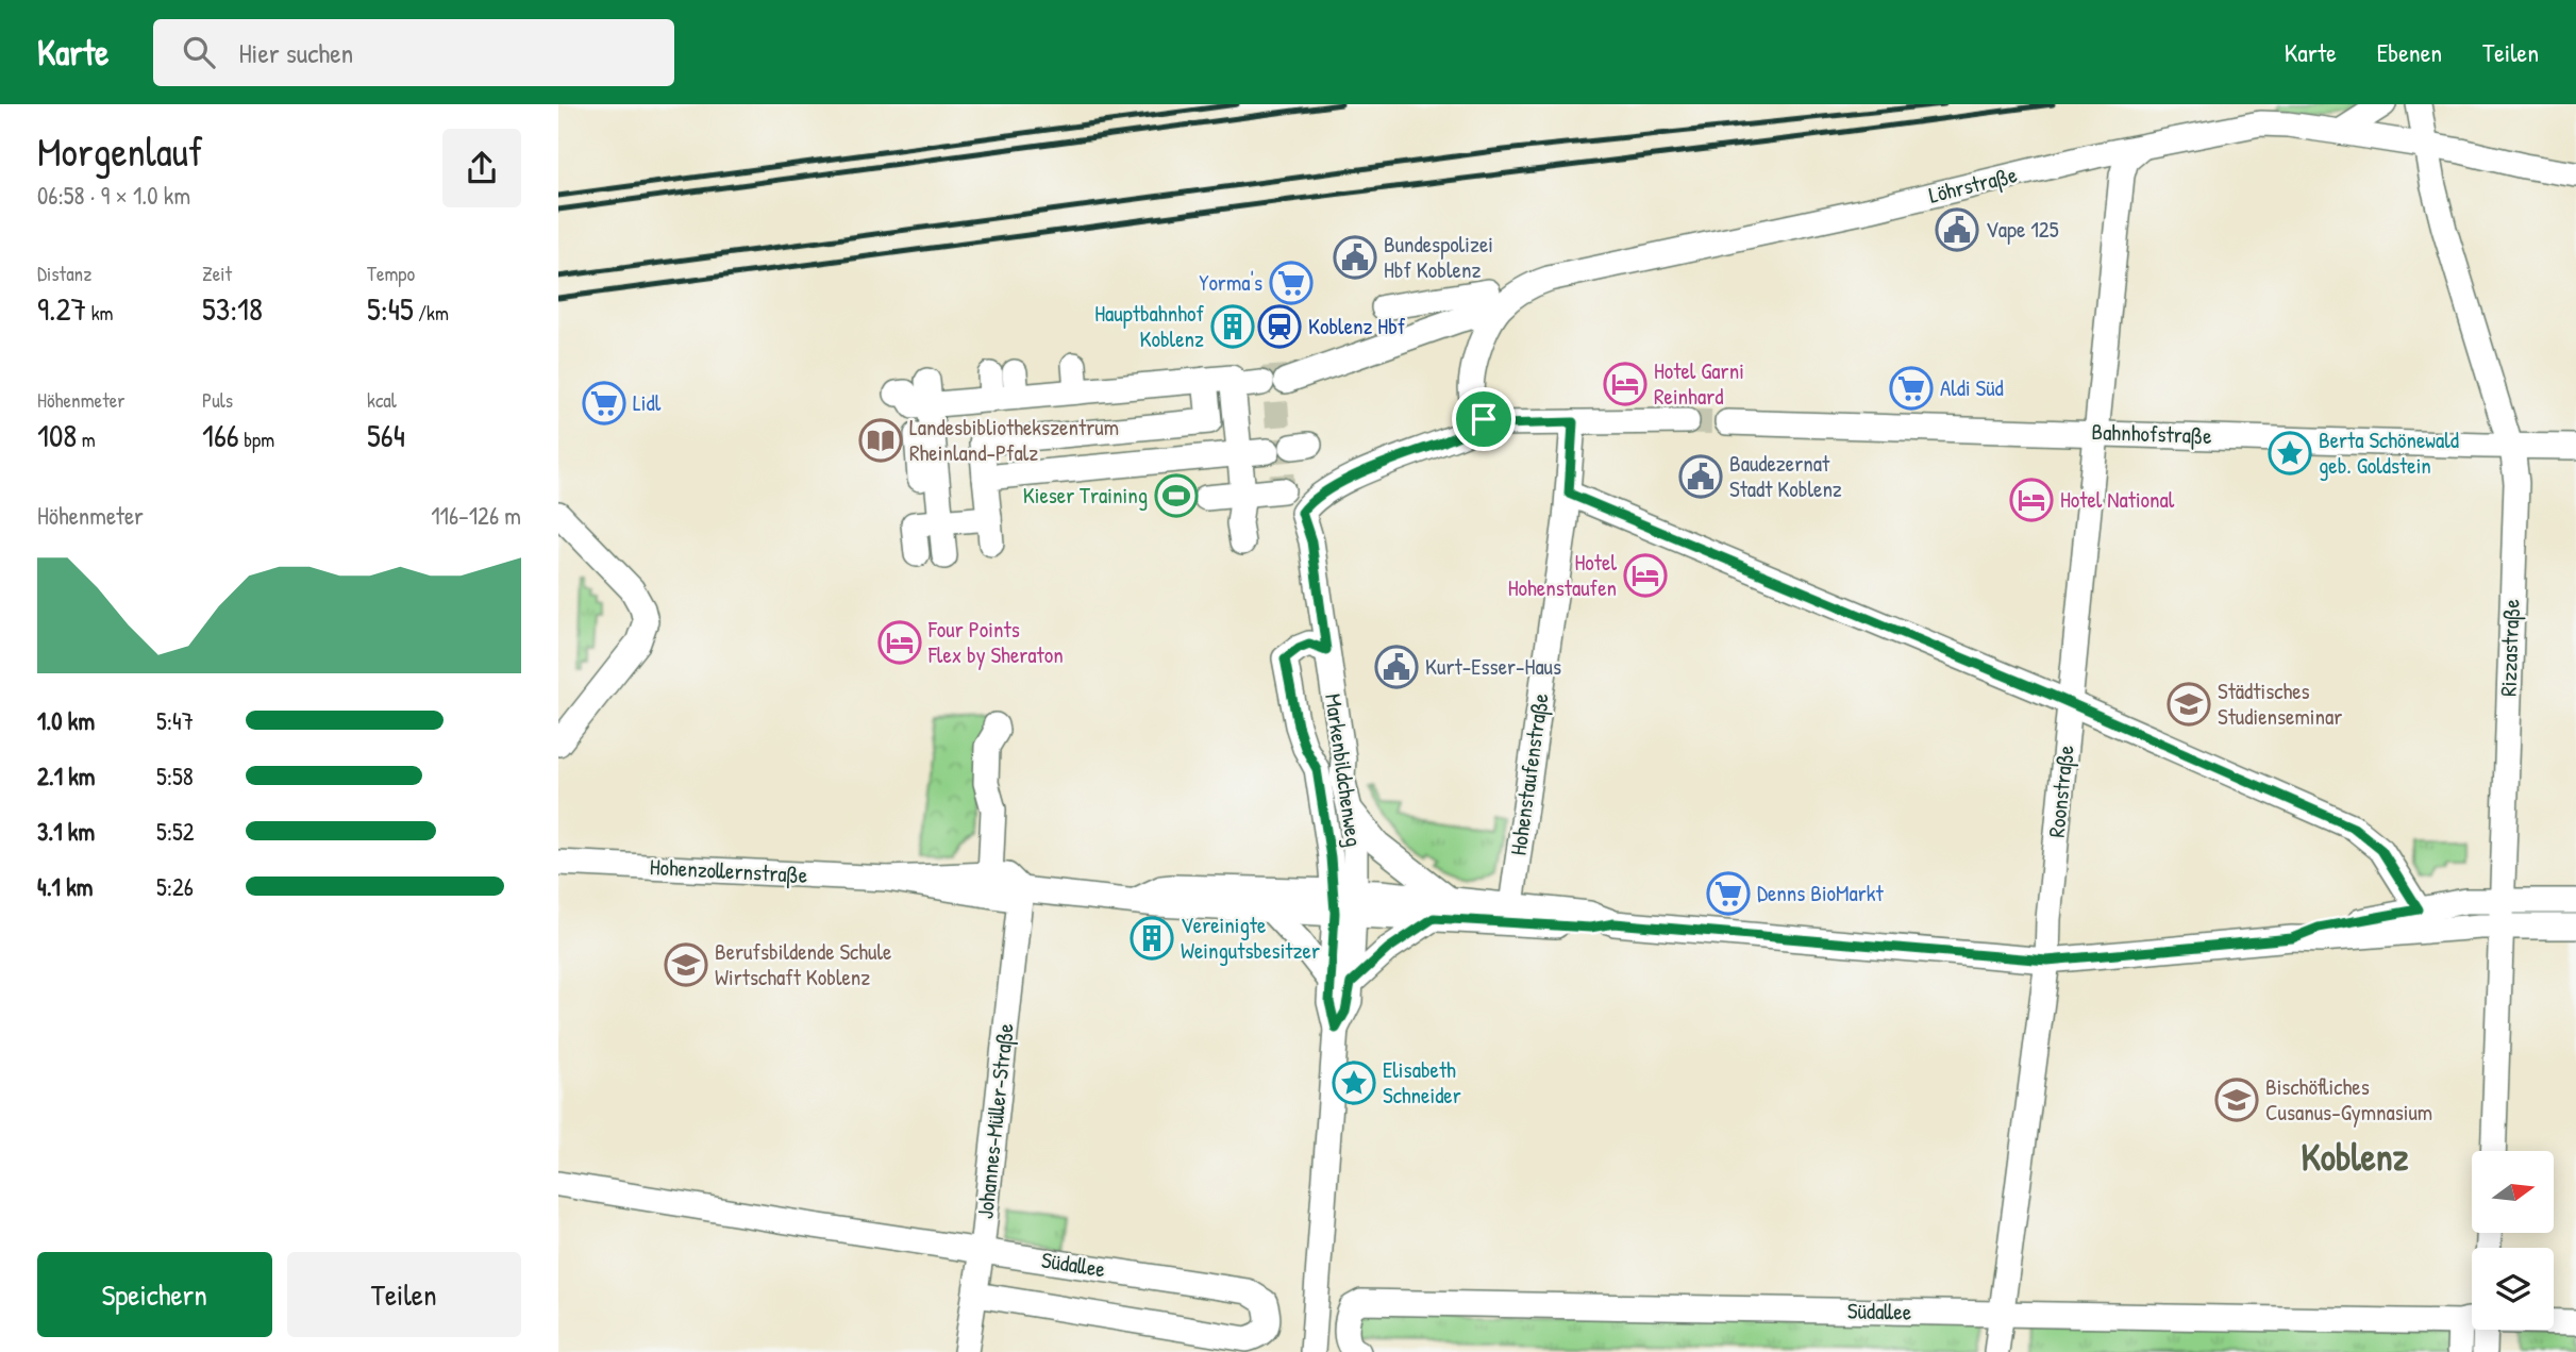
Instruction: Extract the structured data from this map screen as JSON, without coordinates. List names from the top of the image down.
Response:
{
  "streets": {
    "street": [
      "Löhrstraße",
      "Bahnhofstraße",
      "Rizzastraße",
      "Markenbildchenweg",
      "Hohenstaufenstraße",
      "Roonstraße",
      "Hohenzollernstraße",
      "Johannes-Müller-Straße",
      "Südallee"
    ]
  },
  "crossings": [
    ["Löhrstraße", "Rizzastraße"],
    ["Löhrstraße", "Markenbildchenweg"],
    ["Löhrstraße", "Roonstraße"],
    ["Bahnhofstraße", "Rizzastraße"],
    ["Bahnhofstraße", "Roonstraße"],
    ["Rizzastraße", "Hohenzollernstraße"],
    ["Markenbildchenweg", "Hohenzollernstraße"],
    ["Hohenstaufenstraße", "Hohenzollernstraße"],
    ["Roonstraße", "Hohenzollernstraße"],
    ["Roonstraße", "Südallee"],
    ["Hohenzollernstraße", "Johannes-Müller-Straße"],
    ["Johannes-Müller-Straße", "Südallee"]
  ],
  "districts": ["Koblenz"],
  "places": {
    "public building": [
      "Vape 125",
      "Bundespolizei Hbf Koblenz",
      "Baudezernat Stadt Koblenz",
      "Kurt-Esser-Haus"
    ],
    "supermarket": [
      "Yorma's",
      "Aldi Süd",
      "Lidl",
      "Denns BioMarkt"
    ],
    "building": ["Hauptbahnhof Koblenz", "Vereinigte Weingutsbesitzer"],
    "station": ["Koblenz Hbf"],
    "hotel": [
      "Hotel Garni Reinhard",
      "Hotel National",
      "Hotel Hohenstaufen",
      "Four Points Flex by Sheraton"
    ],
    "library": ["Landesbibliothekszentrum Rheinland-Pfalz"],
    "place": ["Berta Schönewald geb. Goldstein", "Elisabeth Schneider"],
    "sports": ["Kieser Training"],
    "school or university": ["Städtisches Studienseminar", "Berufsbildende Schule Wirtschaft Koblenz", "Bischöfliches Cusanus-Gymnasium"]
  },
  "north": "right",
  "page": {
    "header": "Karte",
    "search": "Hier suchen",
    "nav": ["Karte", "Ebenen", "Teilen"],
    "heading": ["Morgenlauf", "06:58 · 9 × 1.0 km"],
    "stats": [
      ["Distanz", "9.27 km"],
      ["Zeit", "53:18"],
      ["Tempo", "5:45 /km"],
      ["Höhenmeter", "108 m"],
      ["Puls", "166 bpm"],
      ["kcal", "564"]
    ],
    "chart": ["Höhenmeter", "116–126 m"],
    "list": [
      {
        "name": "1.0 km",
        "note": "5:47"
      },
      {
        "name": "2.1 km",
        "note": "5:58"
      },
      {
        "name": "3.1 km",
        "note": "5:52"
      },
      {
        "name": "4.1 km",
        "note": "5:26"
      }
    ],
    "buttons": ["Speichern", "Teilen"]
  }
}
